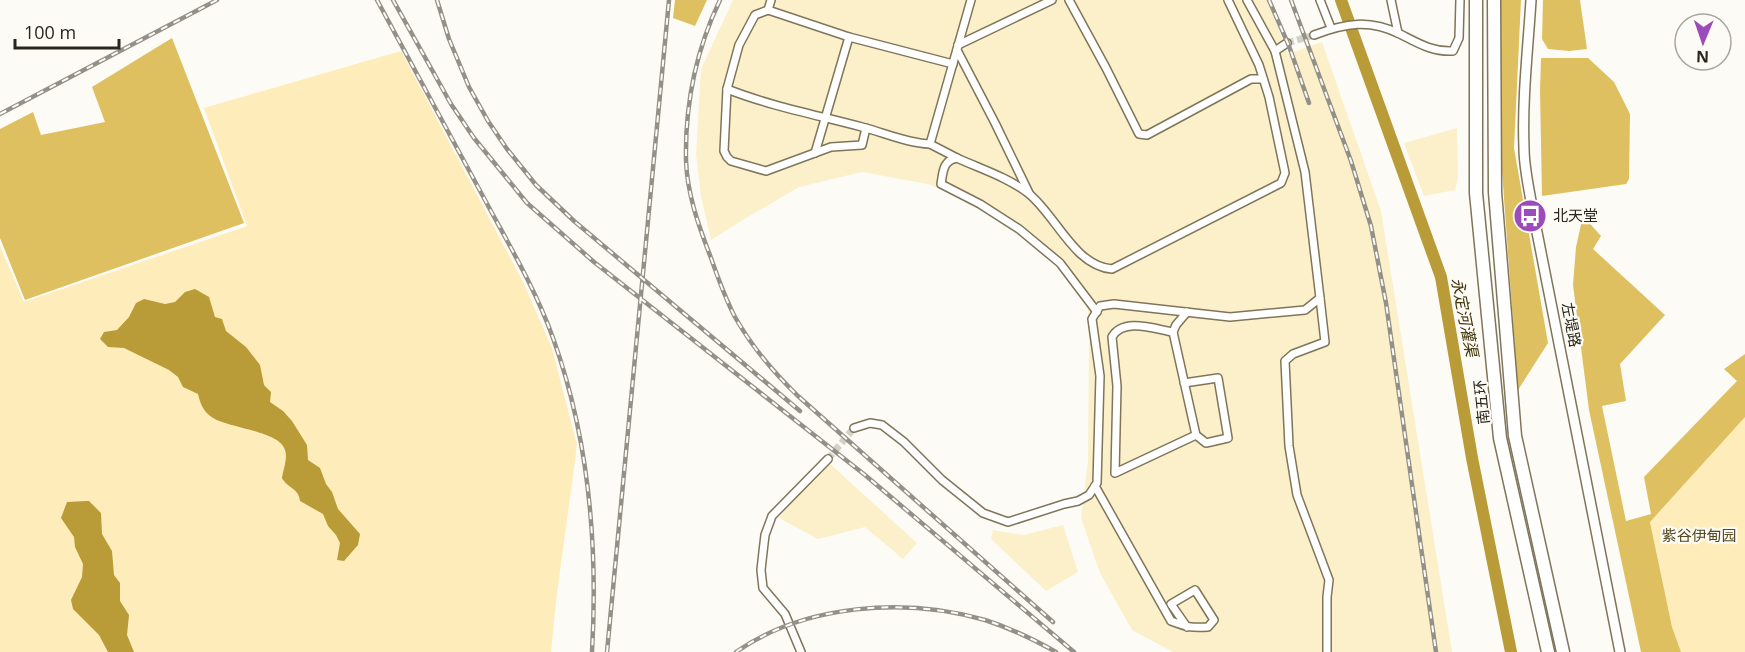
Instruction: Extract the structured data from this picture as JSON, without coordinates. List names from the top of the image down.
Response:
{
  "streets": {
    "highway": ["南五环"],
    "main road": ["左堤路"]
  },
  "water": ["永定河灌渠"],
  "parks": ["紫谷伊甸园"],
  "places": {
    "bus stop": ["北天堂"]
  },
  "scale_bar": "100 m",
  "north": "bottom"
}
